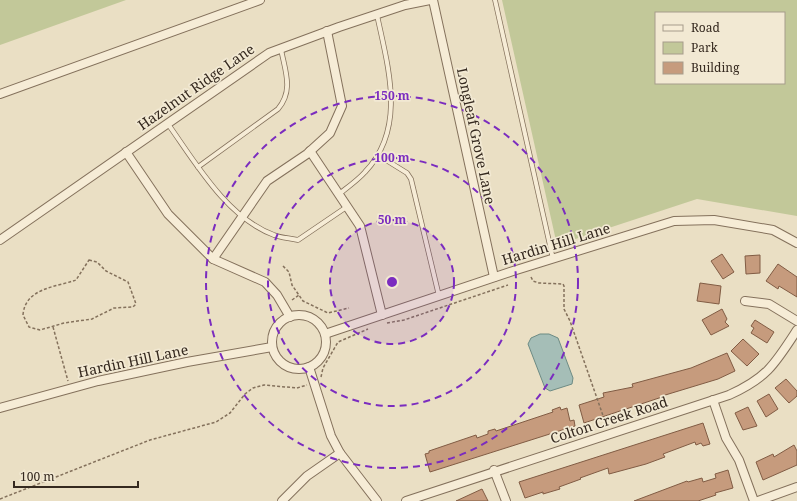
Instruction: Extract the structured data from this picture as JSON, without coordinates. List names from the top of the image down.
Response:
{
  "streets": {
    "street": [
      "Hazelnut Ridge Lane",
      "Longleaf Grove Lane",
      "Hardin Hill Lane",
      "Colton Creek Road"
    ]
  },
  "crossings": [
    ["Longleaf Grove Lane", "Hardin Hill Lane"]
  ],
  "legend": ["Road", "Park", "Building"],
  "scale_bar": "100 m",
  "rings": ["150 m", "100 m", "50 m"]
}
